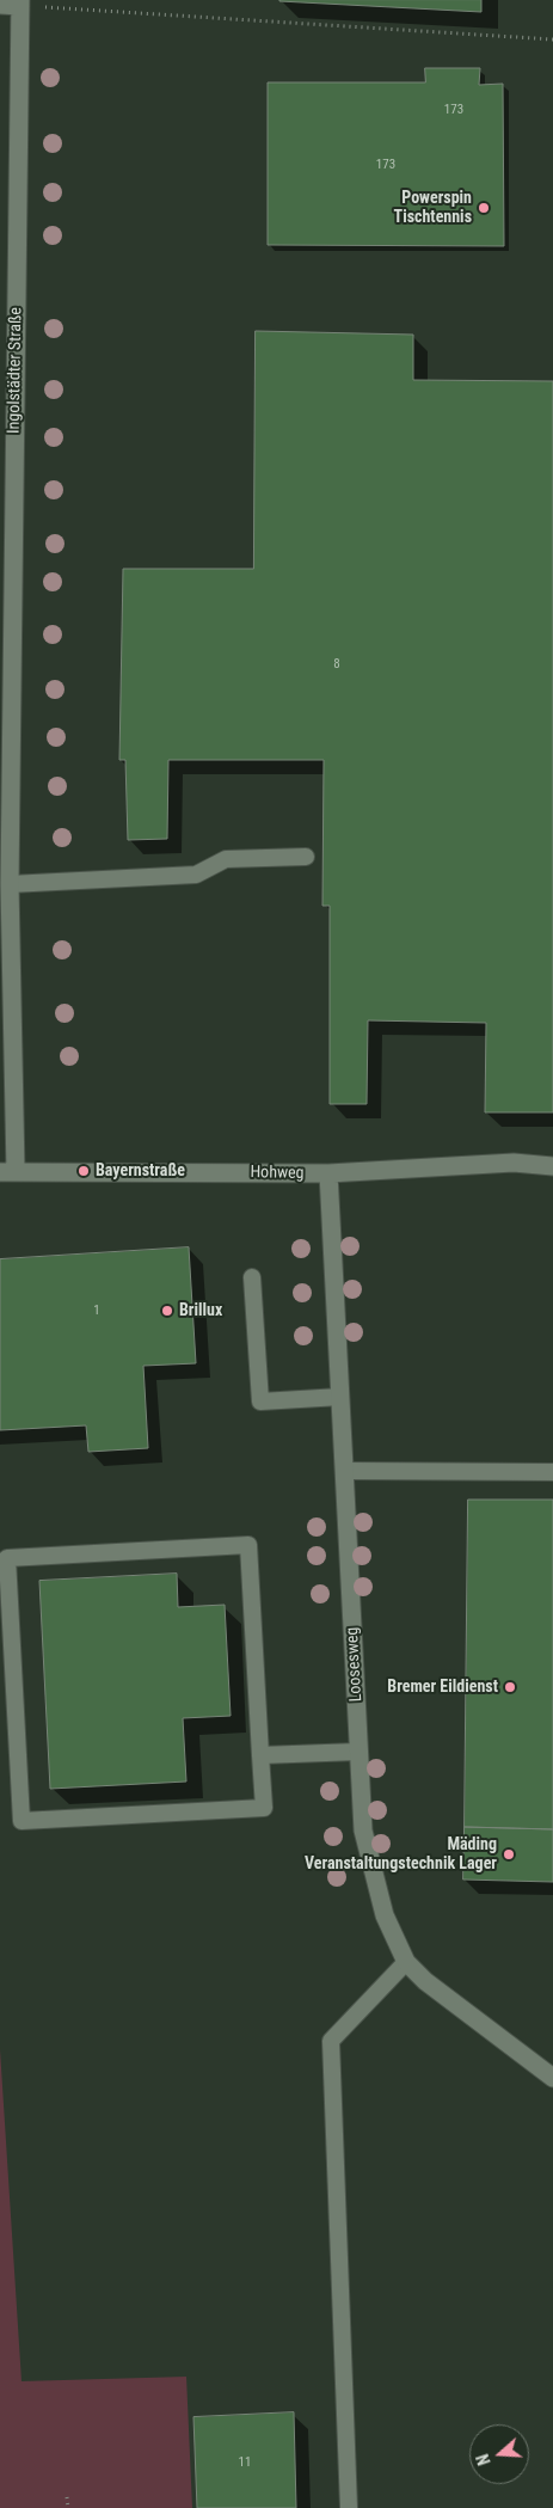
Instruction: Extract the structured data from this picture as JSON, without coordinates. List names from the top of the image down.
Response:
{
  "streets": {
    "street": ["Ingolstädter Straße", "Hohweg", "Loosesweg"]
  },
  "crossings": [
    ["Ingolstädter Straße", "Hohweg"],
    ["Hohweg", "Loosesweg"]
  ],
  "places": [
    "Powerspin Tischtennis",
    "Bayernstraße",
    "Brillux",
    "Bremer Eildienst",
    "Mäding Veranstaltungstechnik Lager"
  ],
  "house_numbers": [
    "173",
    "173",
    "8",
    "1",
    "11"
  ],
  "north": "left"
}
